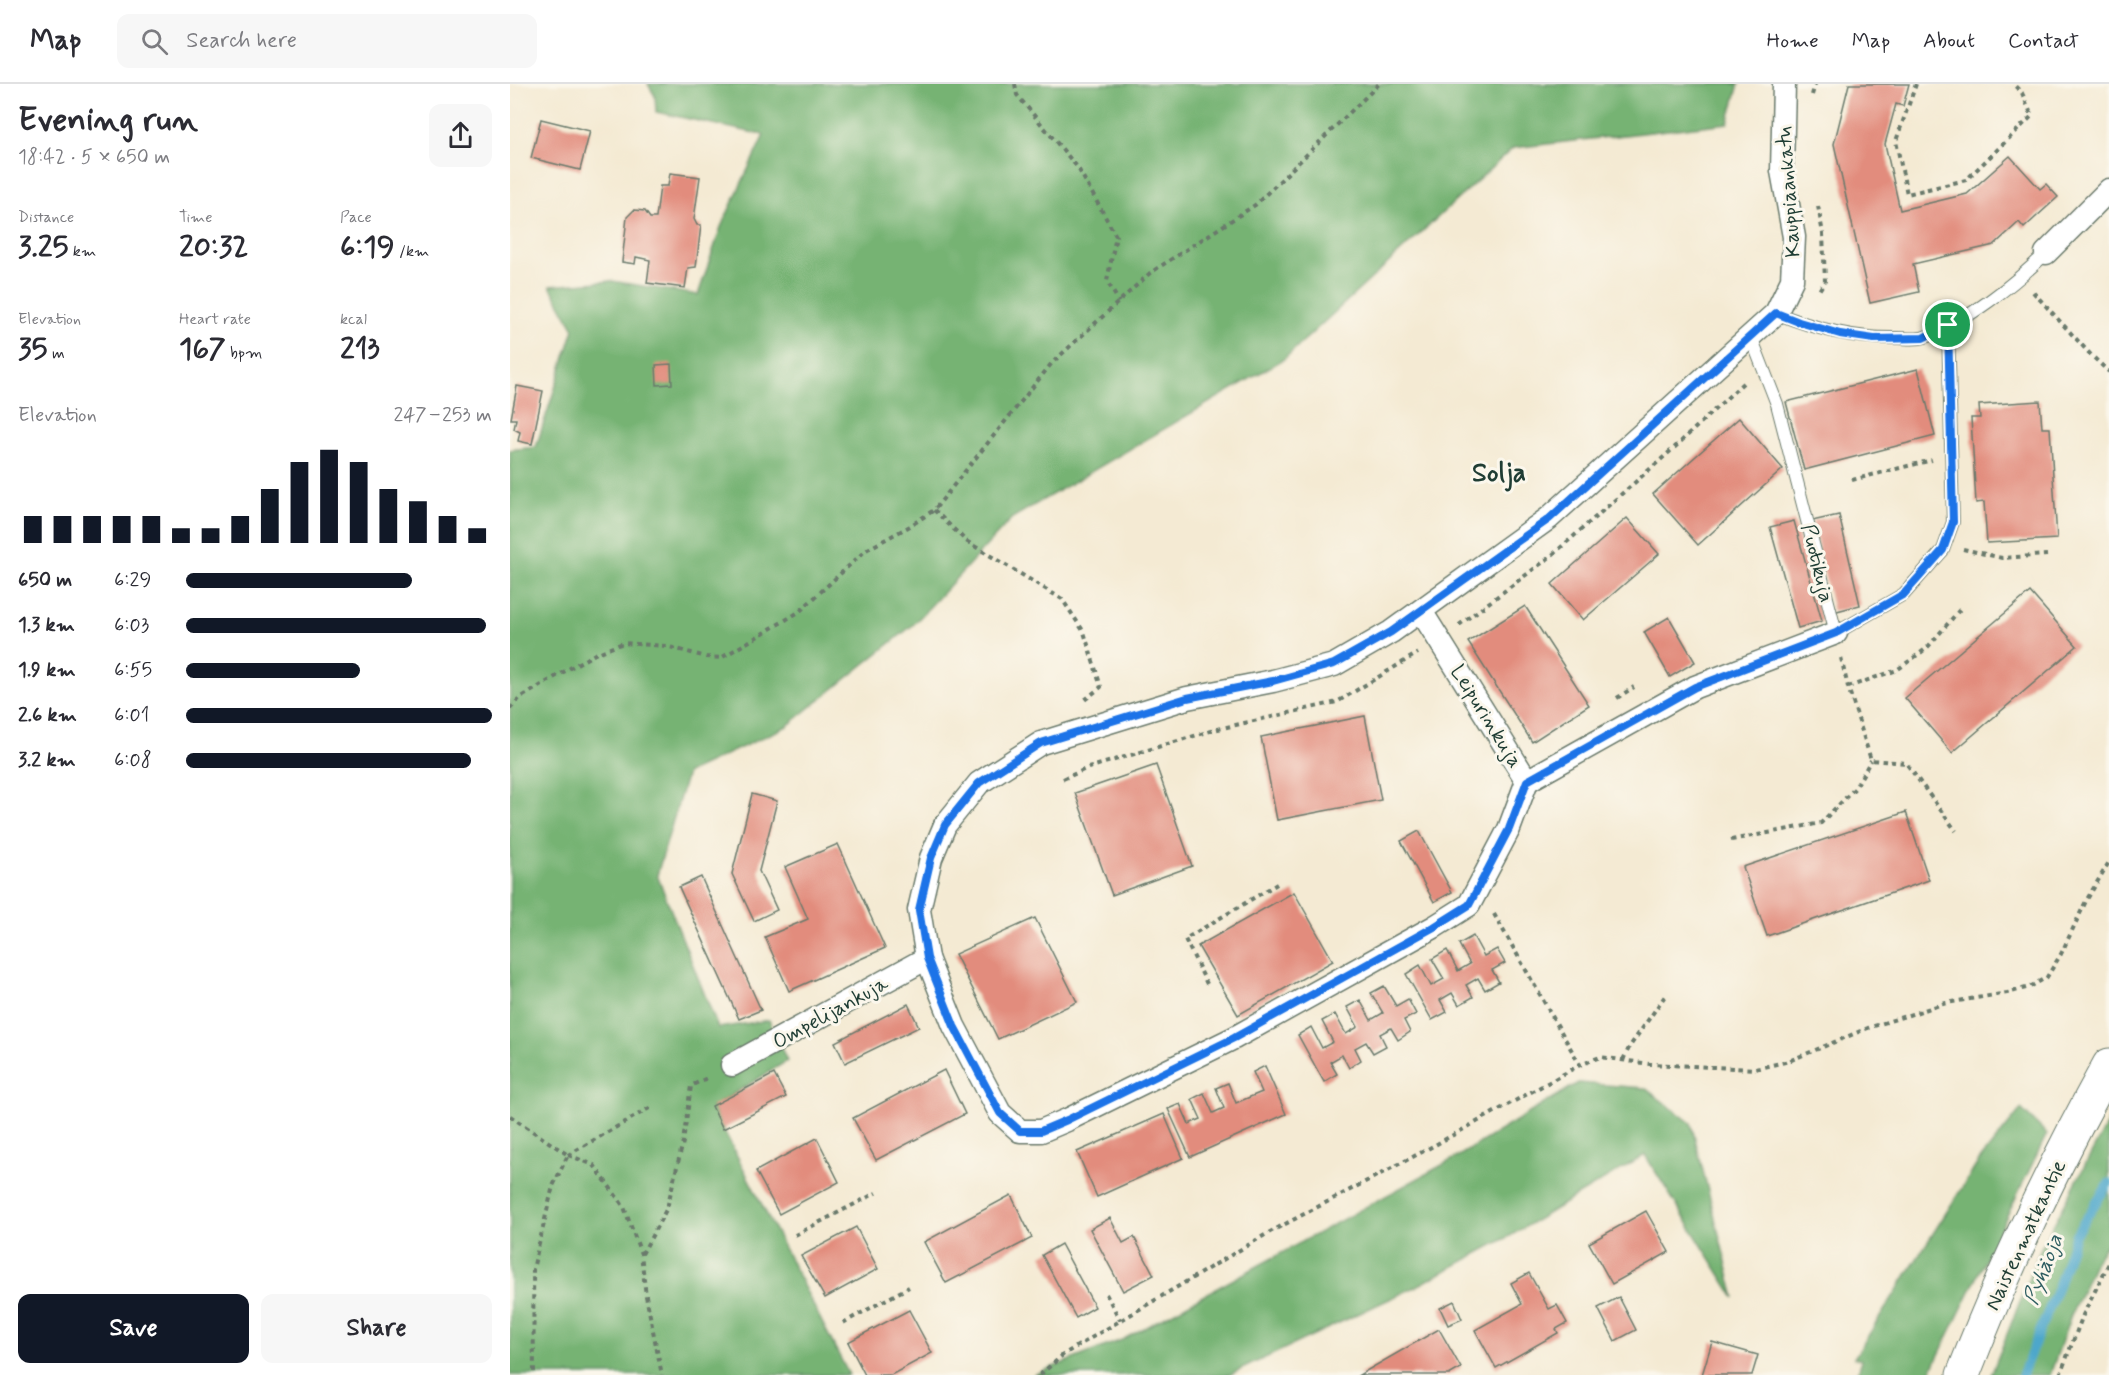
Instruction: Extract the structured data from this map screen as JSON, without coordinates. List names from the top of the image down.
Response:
{
  "streets": {
    "main road": ["Naistenmatkantie"],
    "street": ["Kauppiaankatu", "Leipurinkuja", "Ompelijankuja"],
    "lane": ["Puotikuja"]
  },
  "crossings": [
    ["Kauppiaankatu", "Puotikuja"],
    ["Kauppiaankatu", "Leipurinkuja"],
    ["Kauppiaankatu", "Ompelijankuja"],
    ["Leipurinkuja", "Ompelijankuja"]
  ],
  "districts": ["Solja"],
  "water": ["Pyhäoja"],
  "page": {
    "header": "Map",
    "search": "Search here",
    "nav": [
      "Home",
      "Map",
      "About",
      "Contact"
    ],
    "heading": ["Evening run", "18:42 · 5 × 650 m"],
    "stats": [
      ["Distance", "3.25 km"],
      ["Time", "20:32"],
      ["Pace", "6:19 /km"],
      ["Elevation", "35 m"],
      ["Heart rate", "167 bpm"],
      ["kcal", "213"]
    ],
    "chart": ["Elevation", "247–253 m"],
    "list": [
      {
        "name": "650 m",
        "note": "6:29"
      },
      {
        "name": "1.3 km",
        "note": "6:03"
      },
      {
        "name": "1.9 km",
        "note": "6:55"
      },
      {
        "name": "2.6 km",
        "note": "6:01"
      },
      {
        "name": "3.2 km",
        "note": "6:08"
      }
    ],
    "buttons": ["Save", "Share"]
  }
}
